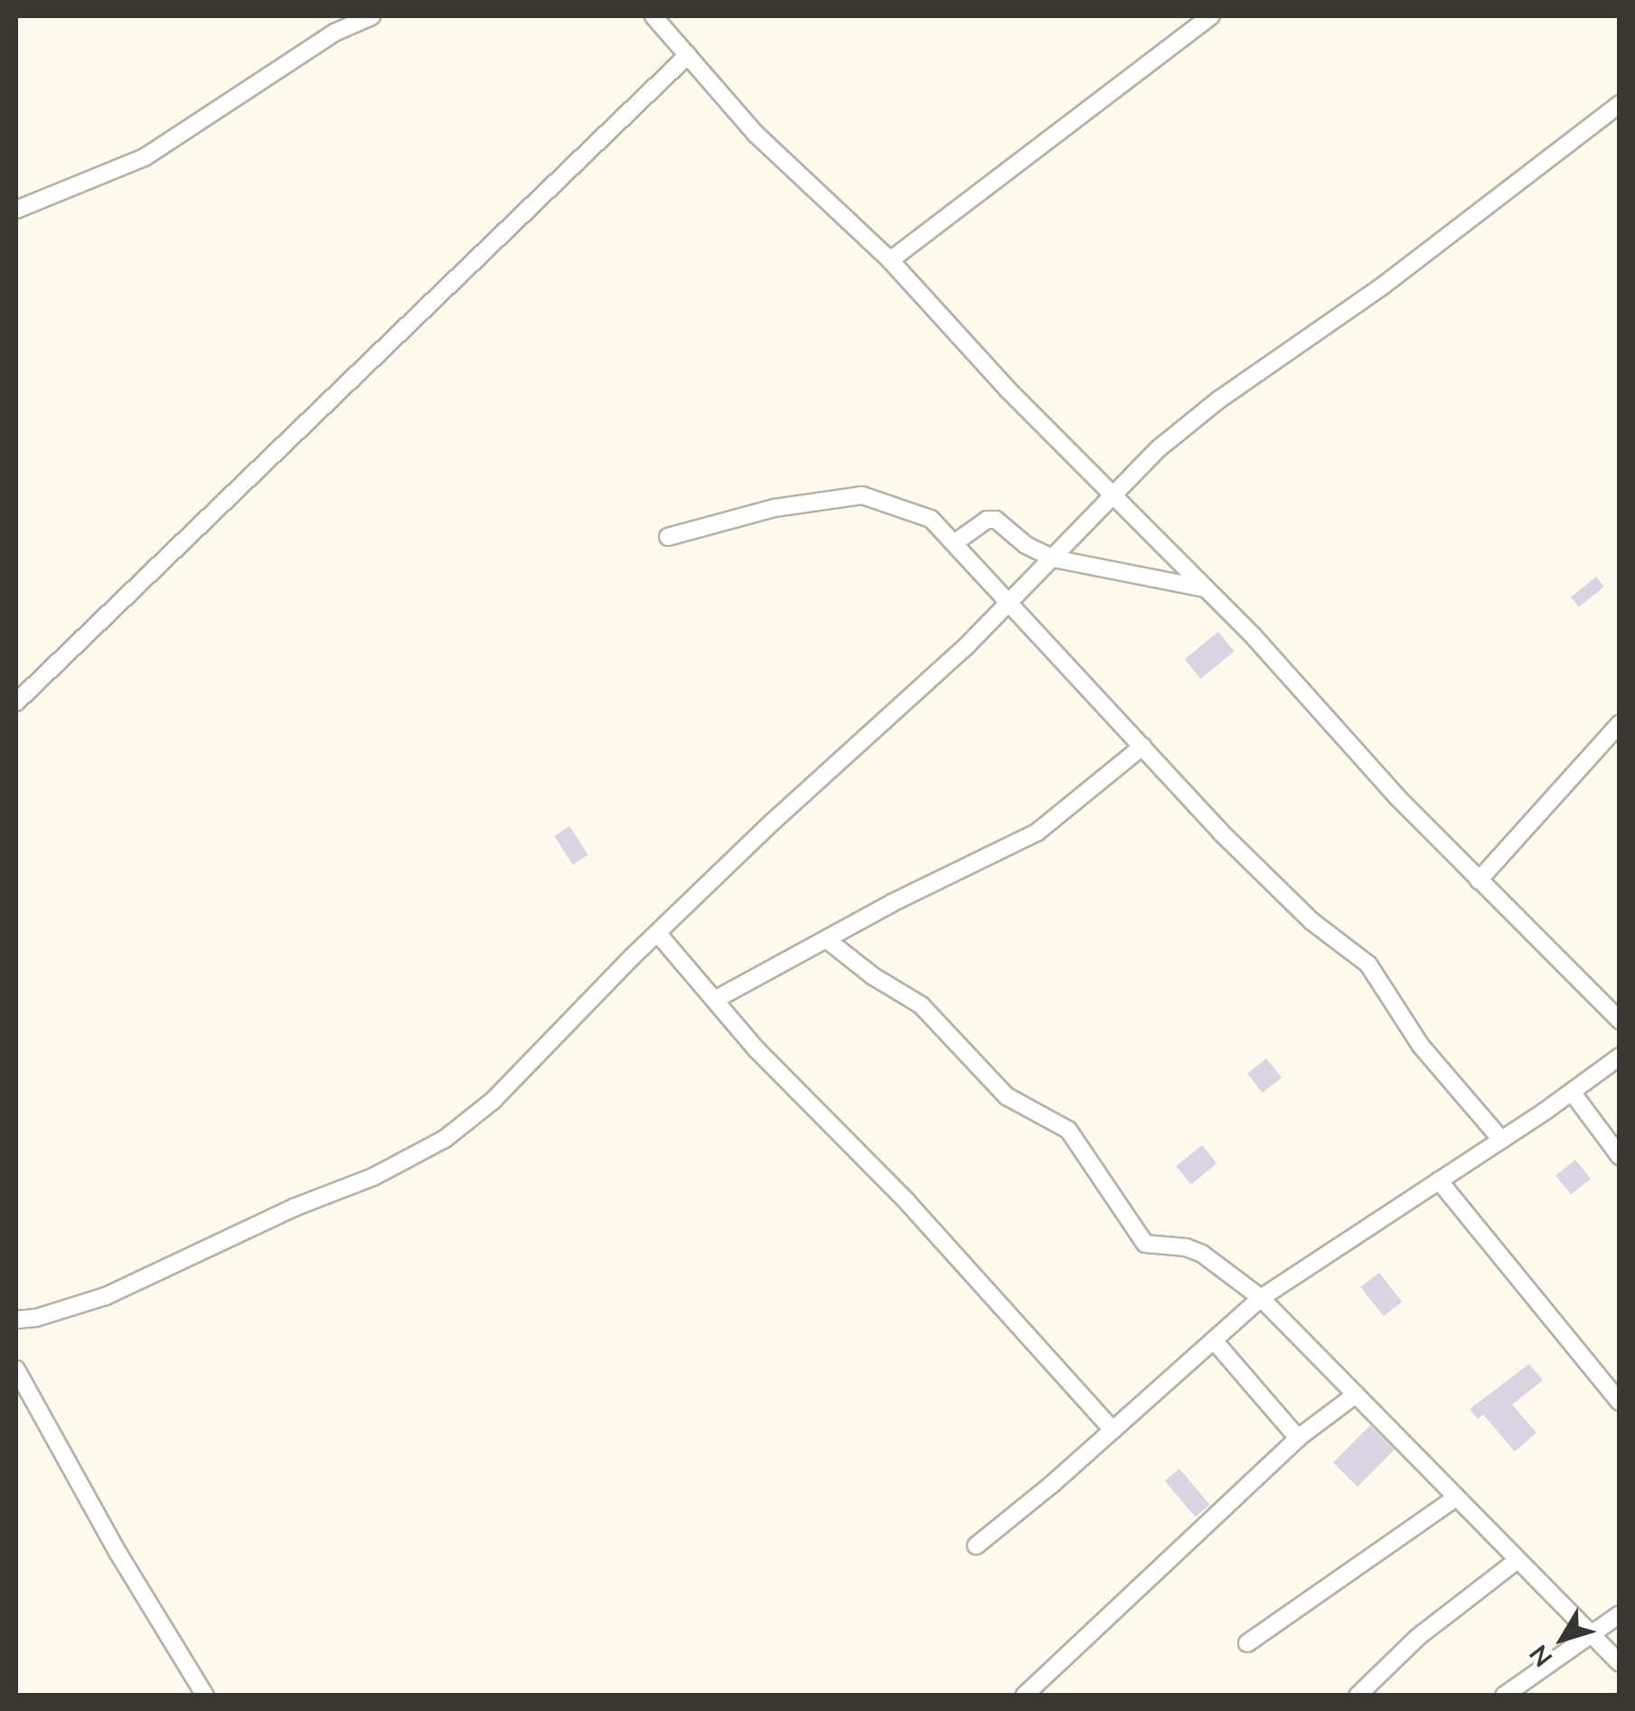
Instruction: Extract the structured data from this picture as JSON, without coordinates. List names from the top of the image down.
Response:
{
  "north": "bottom left"
}
